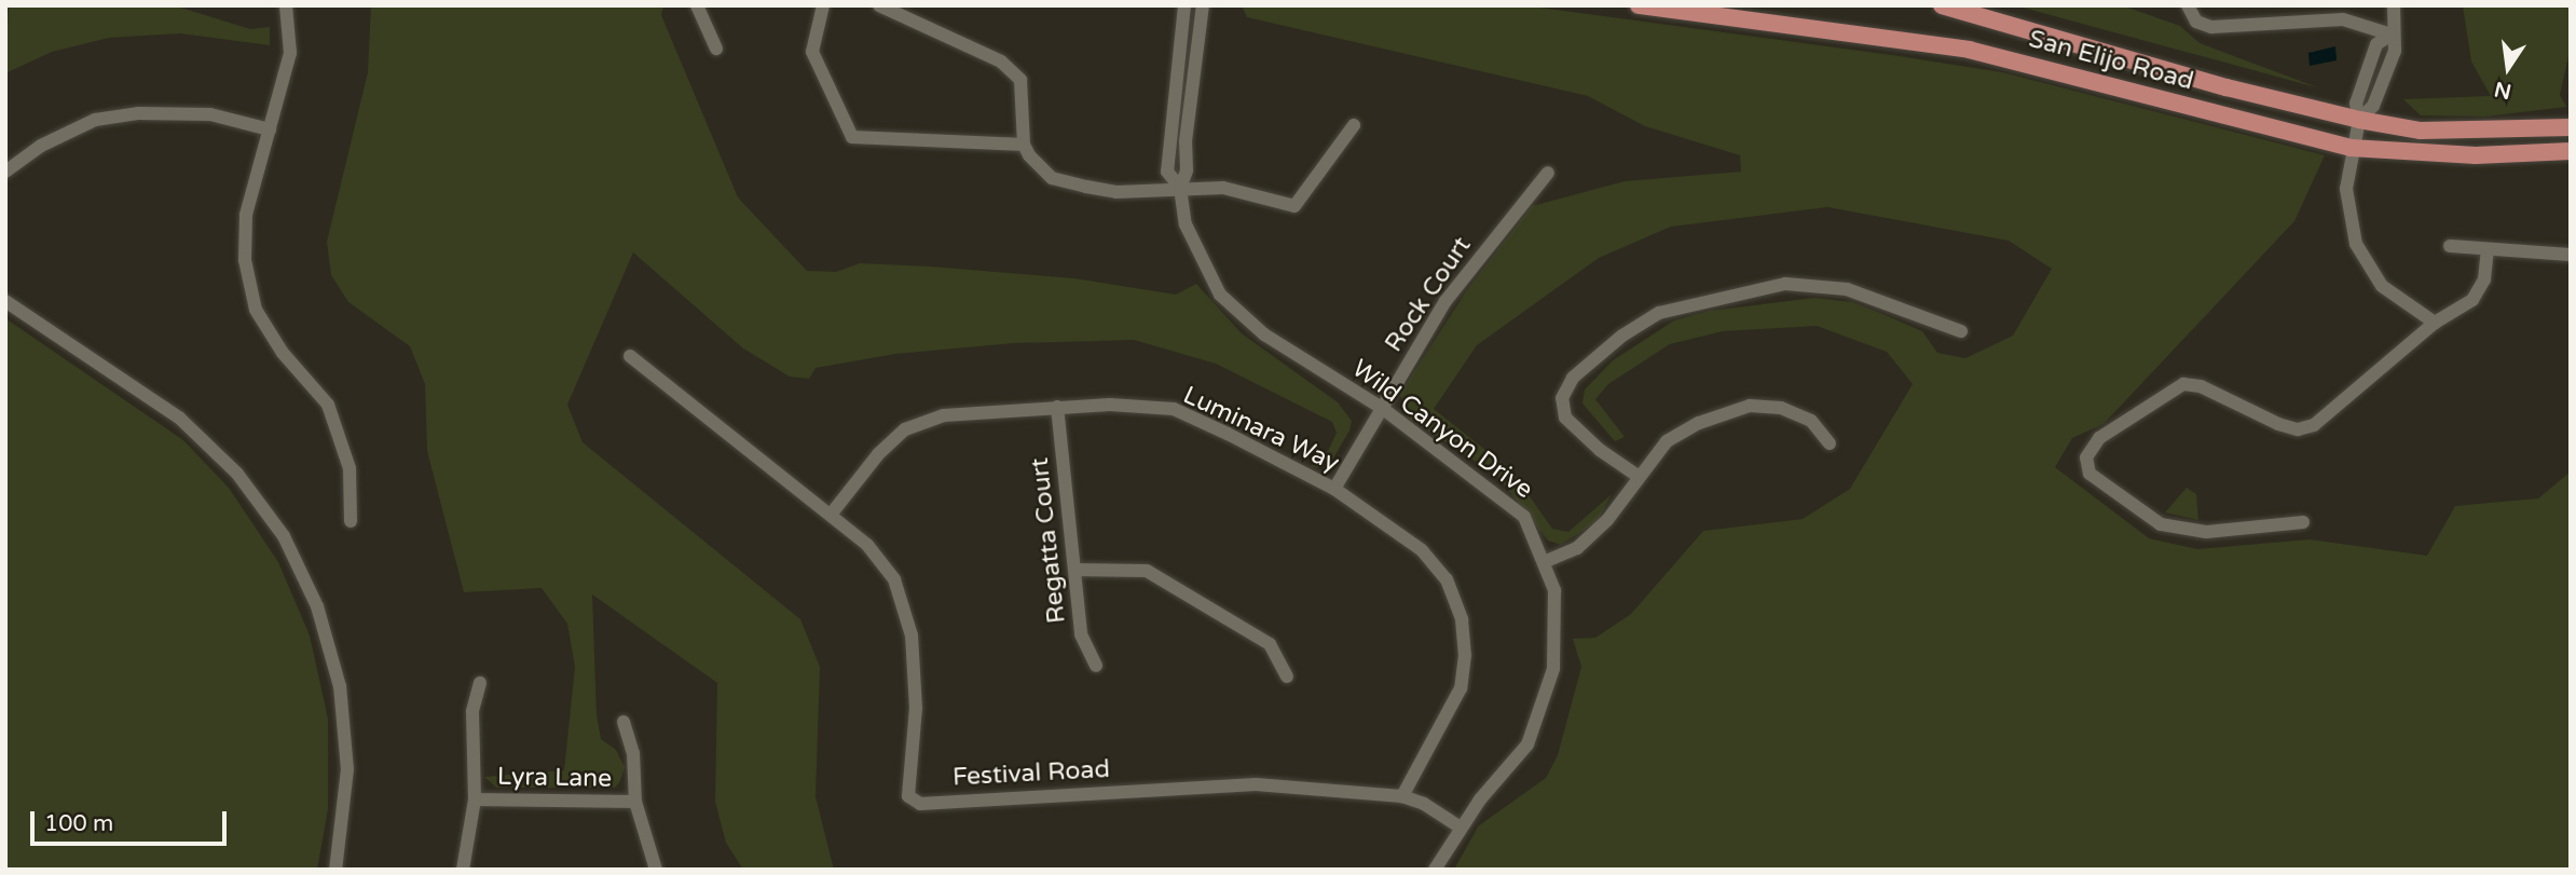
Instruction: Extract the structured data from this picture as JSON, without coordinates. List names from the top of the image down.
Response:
{
  "streets": {
    "main road": ["San Elijo Road"],
    "street": [
      "Rock Court",
      "Luminara Way",
      "Wild Canyon Drive",
      "Regatta Court",
      "Festival Road",
      "Lyra Lane"
    ]
  },
  "crossings": [
    ["Rock Court", "Luminara Way"],
    ["Rock Court", "Wild Canyon Drive"],
    ["Luminara Way", "Regatta Court"],
    ["Luminara Way", "Festival Road"],
    ["Wild Canyon Drive", "Festival Road"]
  ],
  "scale_bar": "100 m",
  "north": "bottom"
}
